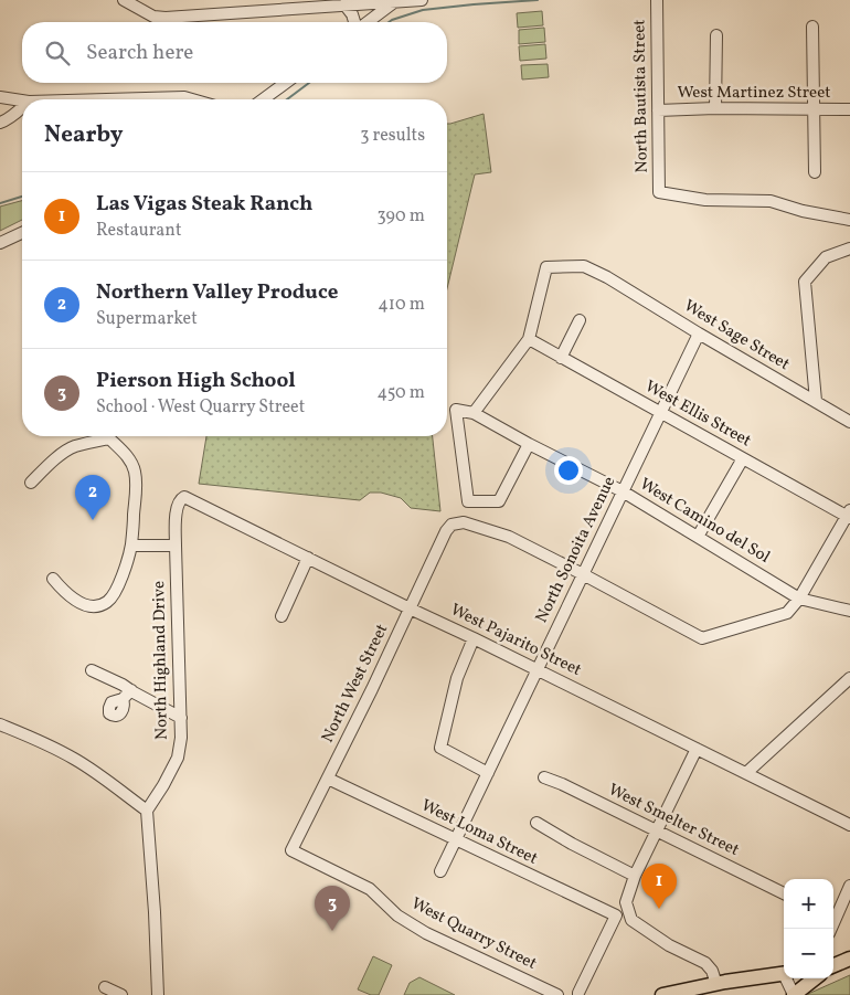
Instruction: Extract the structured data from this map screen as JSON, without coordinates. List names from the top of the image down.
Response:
{
  "streets": {
    "street": [
      "West Martinez Street",
      "North Bautista Street",
      "West Sage Street",
      "West Ellis Street",
      "West Camino del Sol",
      "North Sonoita Avenue",
      "West Pajarito Street",
      "North Highland Drive",
      "North West Street",
      "West Smelter Street",
      "West Loma Street",
      "West Quarry Street"
    ]
  },
  "crossings": [
    ["West Martinez Street", "North Bautista Street"],
    ["West Sage Street", "West Ellis Street"],
    ["West Sage Street", "North Sonoita Avenue"],
    ["West Ellis Street", "North Sonoita Avenue"],
    ["West Camino del Sol", "North Sonoita Avenue"],
    ["North Sonoita Avenue", "West Pajarito Street"],
    ["North Sonoita Avenue", "North West Street"],
    ["North Sonoita Avenue", "West Loma Street"],
    ["West Pajarito Street", "North Highland Drive"],
    ["West Pajarito Street", "North West Street"],
    ["North West Street", "West Loma Street"],
    ["North West Street", "West Quarry Street"]
  ],
  "page": {
    "search": "Search here",
    "heading": ["Nearby", "3 results"],
    "list": [
      {
        "mark": "1",
        "name": "Las Vigas Steak Ranch",
        "note": "Restaurant",
        "value": "390 m"
      },
      {
        "mark": "2",
        "name": "Northern Valley Produce",
        "note": "Supermarket",
        "value": "410 m"
      },
      {
        "mark": "3",
        "name": "Pierson High School",
        "note": "School · West Quarry Street",
        "value": "450 m"
      }
    ],
    "pins": ["2", "1", "3"],
    "map_buttons": ["+", "−"]
  }
}
